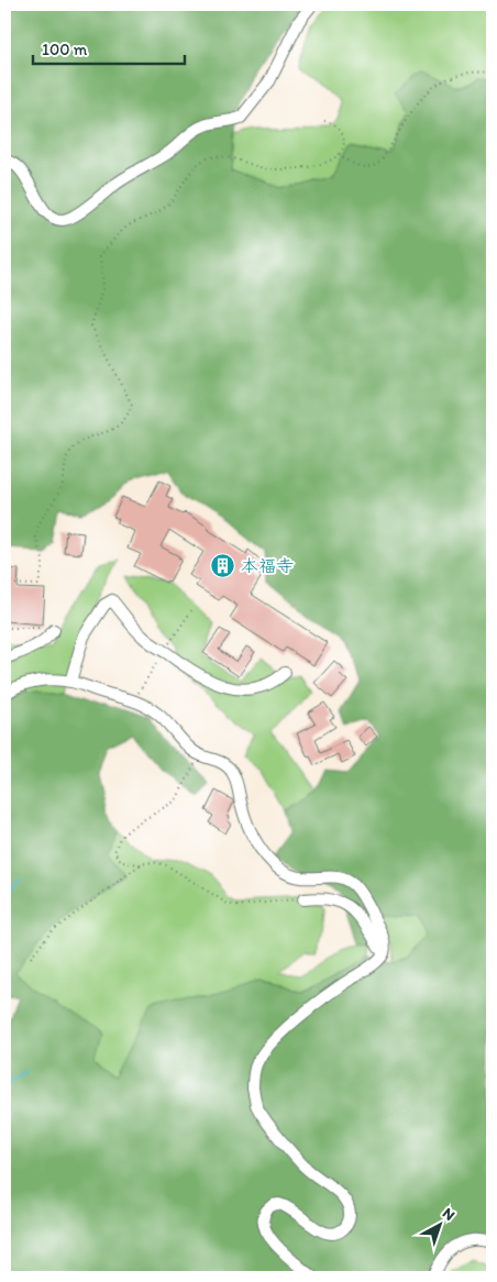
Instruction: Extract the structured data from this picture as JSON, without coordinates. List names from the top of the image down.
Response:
{
  "places": {
    "building": ["本福寺"]
  },
  "scale_bar": "100 m",
  "north": "top right"
}
